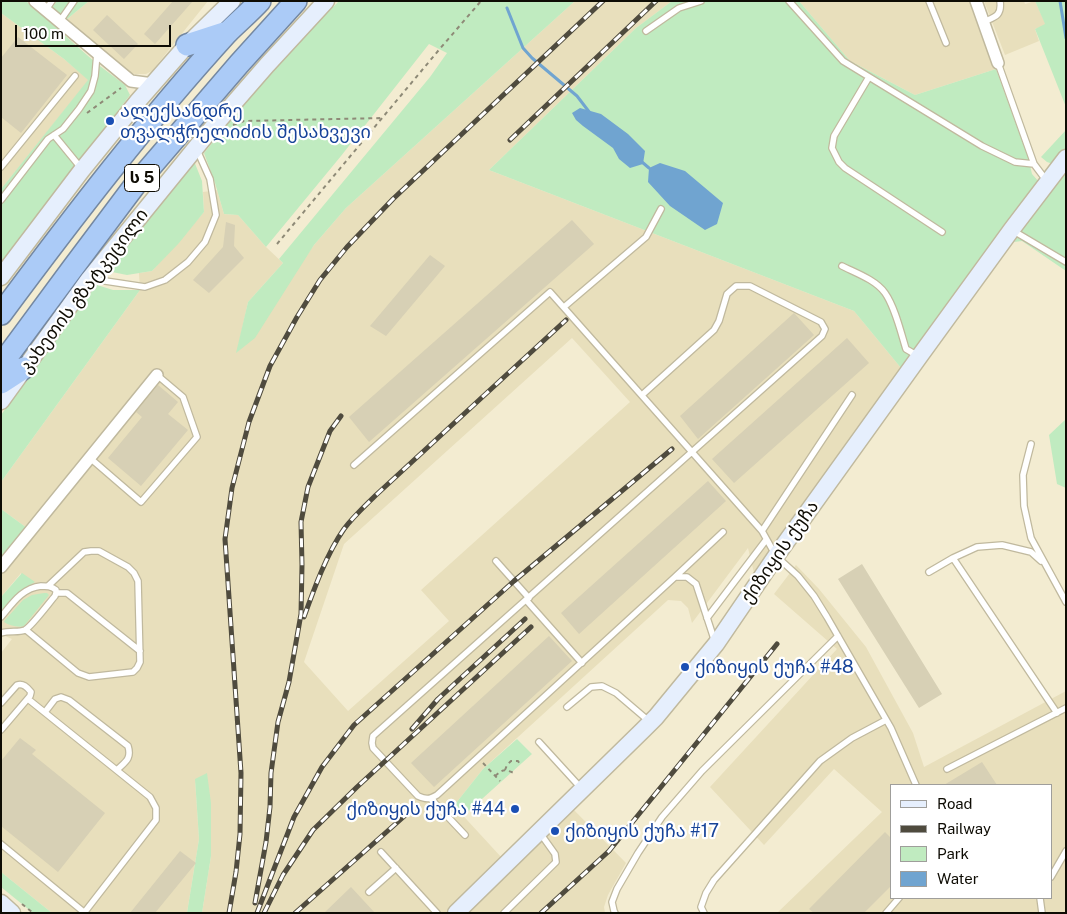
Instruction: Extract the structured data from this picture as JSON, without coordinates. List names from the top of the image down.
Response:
{
  "streets": {
    "highway": ["ს 5", "კახეთის გზატკეცილი"],
    "street": ["ქიზიყის ქუჩა"]
  },
  "places": [
    "ალექსანდრე თვალჭრელიძის შესახვევი",
    "ქიზიყის ქუჩა #48",
    "ქიზიყის ქუჩა #44",
    "ქიზიყის ქუჩა #17"
  ],
  "legend": [
    "Road",
    "Railway",
    "Park",
    "Water"
  ],
  "scale_bar": "100 m"
}
